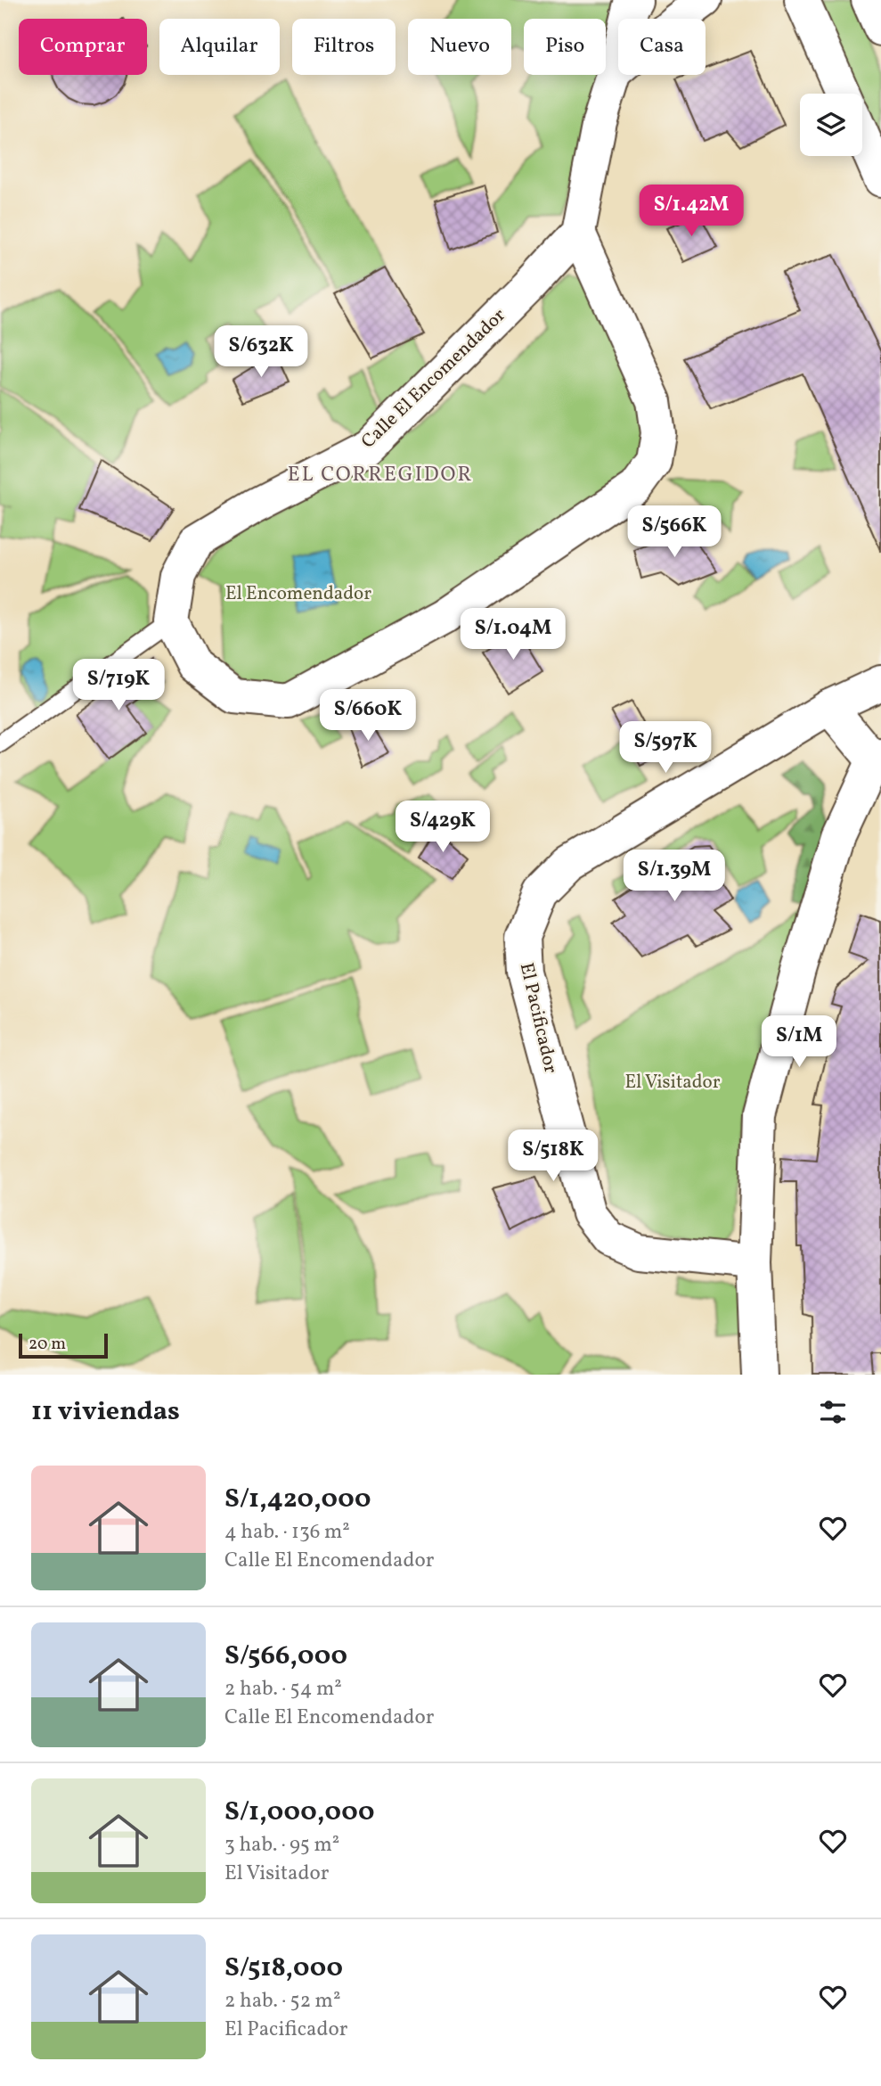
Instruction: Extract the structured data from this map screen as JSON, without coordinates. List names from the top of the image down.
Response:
{
  "streets": {
    "street": ["Calle El Encomendador", "El Pacificador"]
  },
  "districts": ["EL CORREGIDOR"],
  "parks": ["El Encomendador", "El Visitador"],
  "scale_bar": "20 m",
  "page": {
    "chip": [
      "Comprar",
      "Alquilar",
      "Filtros",
      "Nuevo",
      "Piso",
      "Casa"
    ],
    "price": [
      "S/1.42M",
      "S/632K",
      "S/566K",
      "S/1.04M",
      "S/719K",
      "S/660K",
      "S/597K",
      "S/429K",
      "S/1.39M",
      "S/1M",
      "S/518K"
    ],
    "scale": "20 m",
    "heading": "11 viviendas",
    "list": [
      {
        "name": "S/1,420,000",
        "note": "4 hab. · 136 m² · Calle El Encomendador"
      },
      {
        "name": "S/566,000",
        "note": "2 hab. · 54 m² · Calle El Encomendador"
      },
      {
        "name": "S/1,000,000",
        "note": "3 hab. · 95 m² · El Visitador"
      },
      {
        "name": "S/518,000",
        "note": "2 hab. · 52 m² · El Pacificador"
      }
    ]
  }
}
